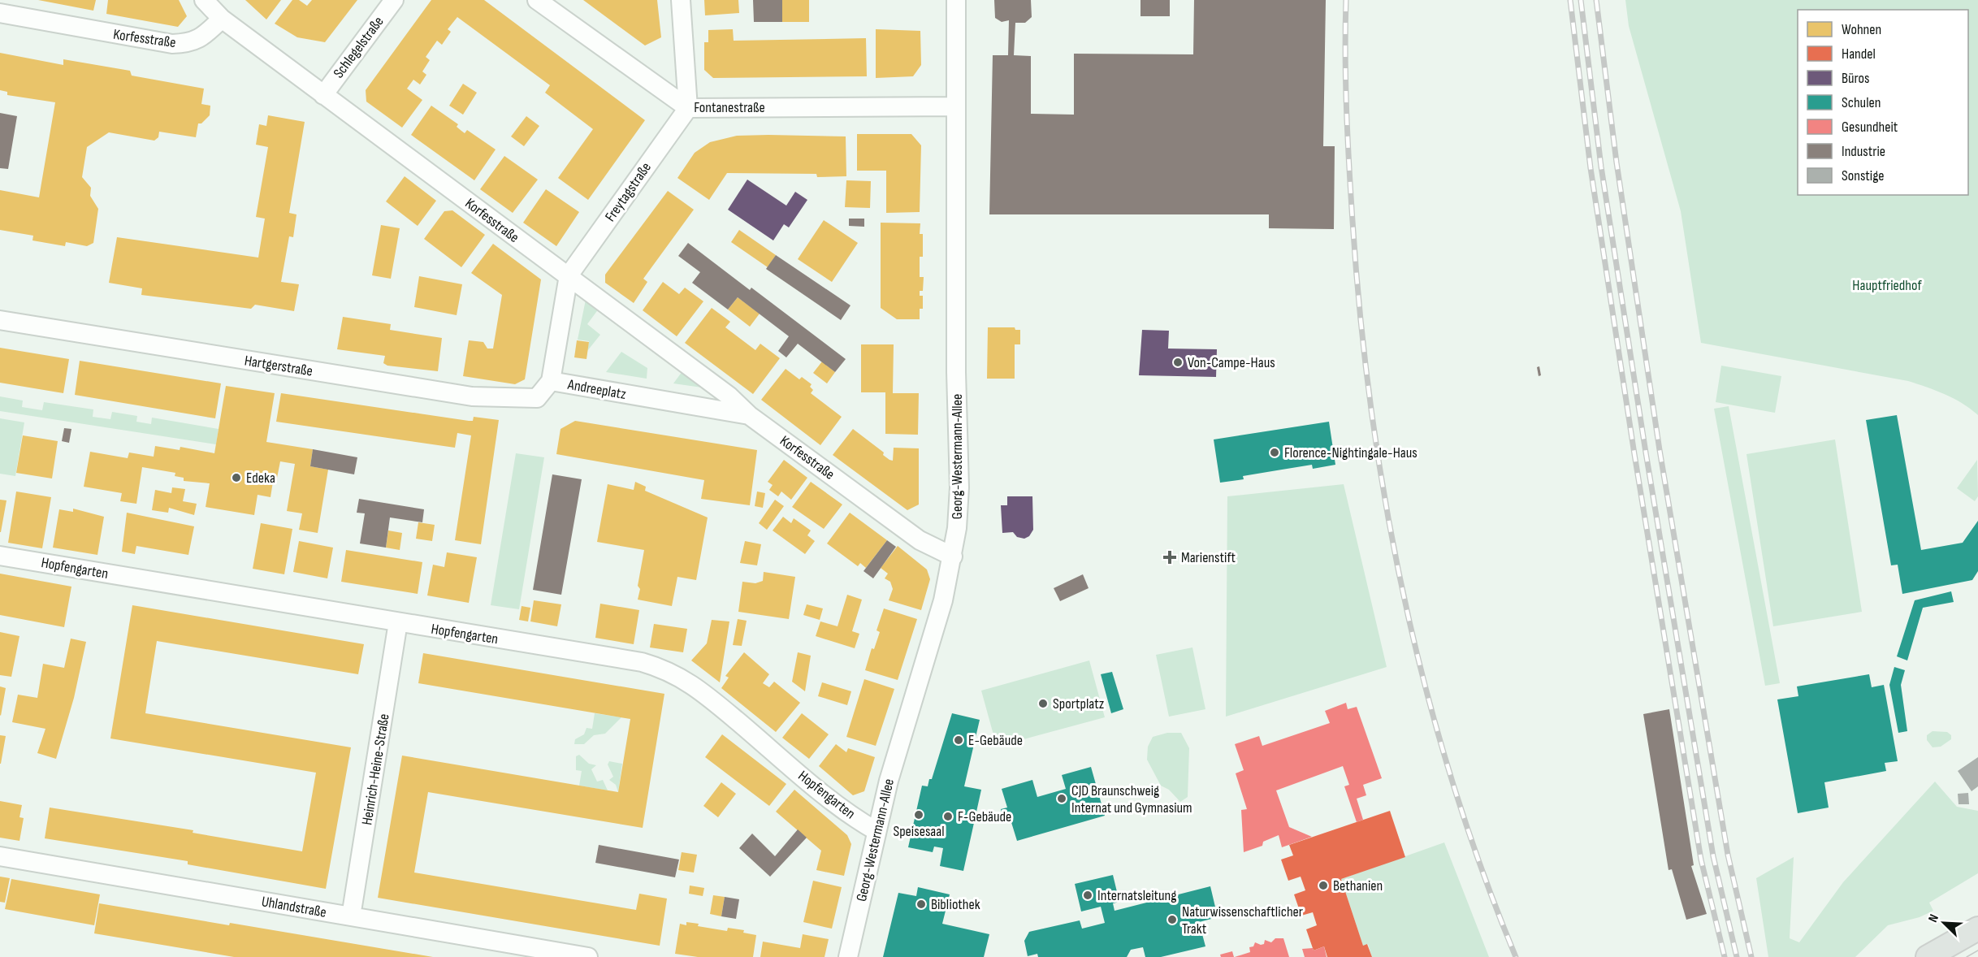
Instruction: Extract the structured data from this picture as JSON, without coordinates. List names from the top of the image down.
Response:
{
  "streets": {
    "street": [
      "Korfesstraße",
      "Schlegelstraße",
      "Fontanestraße",
      "Freytagstraße",
      "Hartgerstraße",
      "Andreeplatz",
      "Georg-Westermann-Allee",
      "Hopfengarten",
      "Heinrich-Heine-Straße",
      "Uhlandstraße"
    ]
  },
  "crossings": [
    ["Korfesstraße", "Schlegelstraße"],
    ["Korfesstraße", "Freytagstraße"],
    ["Korfesstraße", "Andreeplatz"],
    ["Korfesstraße", "Georg-Westermann-Allee"],
    ["Fontanestraße", "Freytagstraße"],
    ["Fontanestraße", "Georg-Westermann-Allee"],
    ["Freytagstraße", "Andreeplatz"],
    ["Hartgerstraße", "Andreeplatz"],
    ["Georg-Westermann-Allee", "Hopfengarten"],
    ["Hopfengarten", "Heinrich-Heine-Straße"],
    ["Heinrich-Heine-Straße", "Uhlandstraße"]
  ],
  "parks": ["Hauptfriedhof"],
  "places": {
    "other": [
      "Von-Campe-Haus",
      "Florence-Nightingale-Haus",
      "Edeka",
      "Sportplatz",
      "E-Gebäude",
      "CJD Braunschweig Internat und Gymnasium",
      "Speisesaal",
      "F-Gebäude",
      "Bethanien",
      "Internatsleitung",
      "Bibliothek",
      "Naturwissenschaftlicher Trakt"
    ],
    "health": ["Marienstift"]
  },
  "legend": [
    "Wohnen",
    "Handel",
    "Büros",
    "Schulen",
    "Gesundheit",
    "Industrie",
    "Sonstige"
  ],
  "north": "top left"
}
